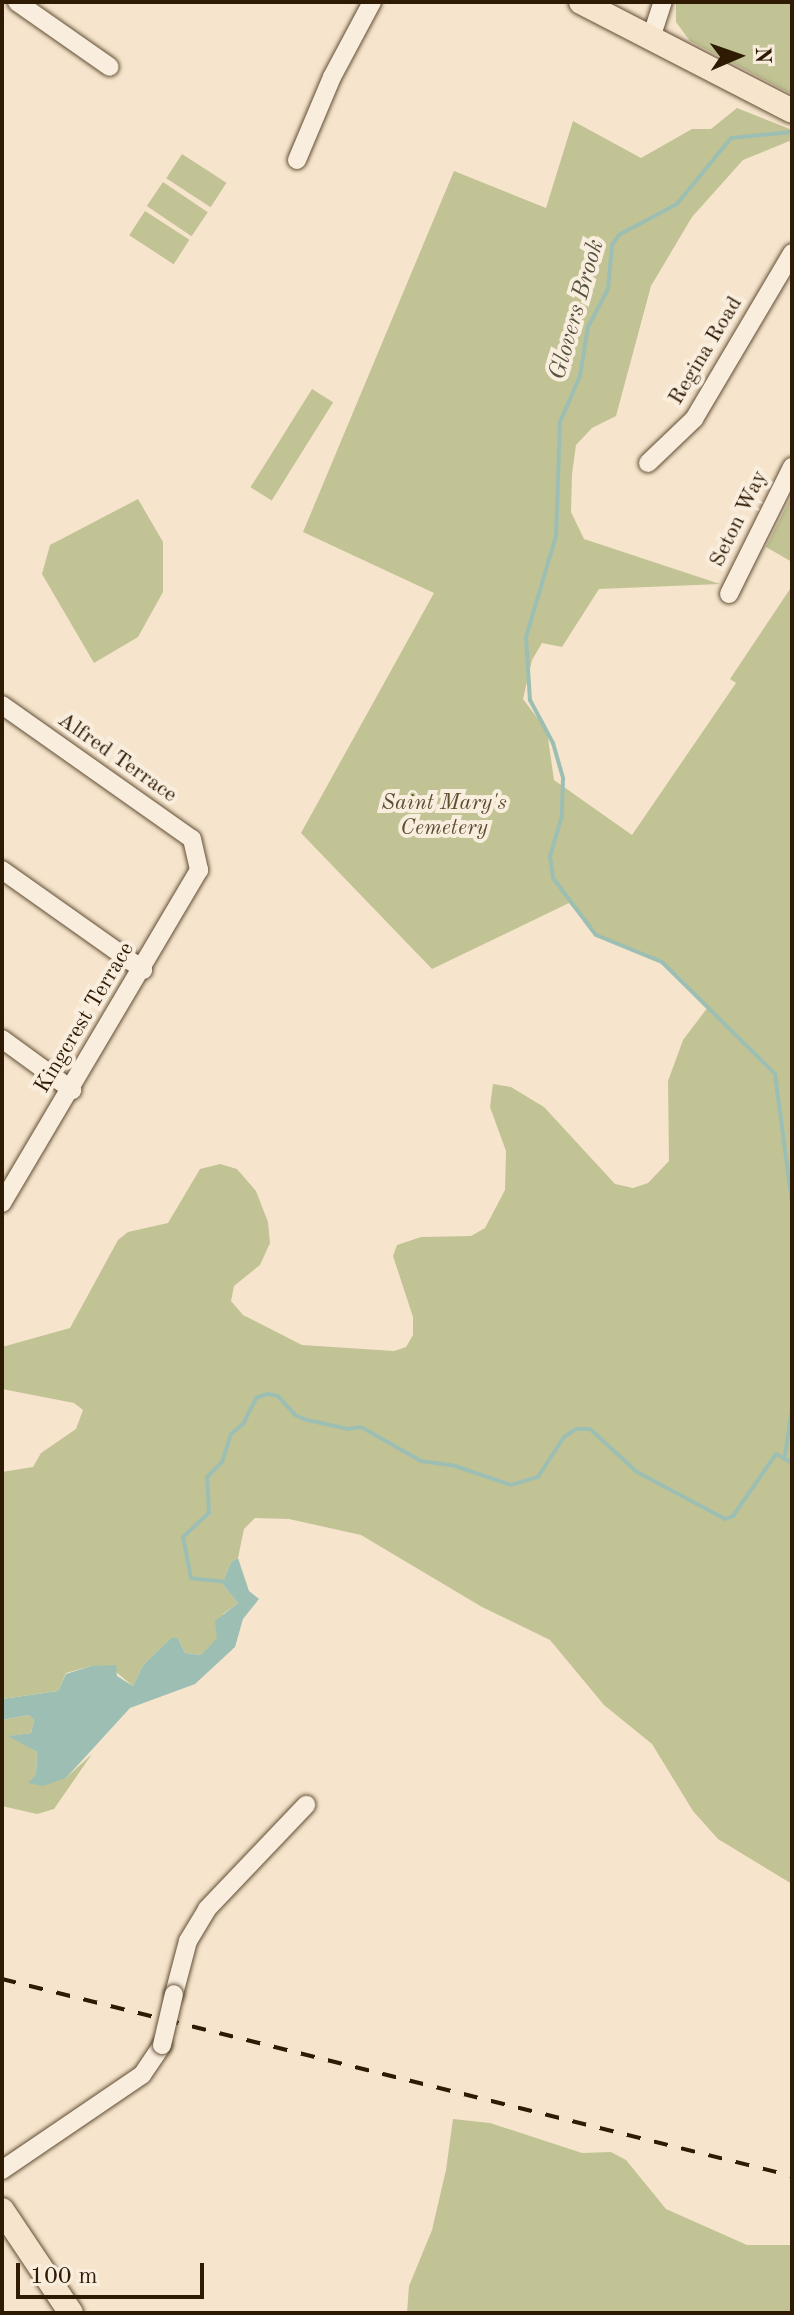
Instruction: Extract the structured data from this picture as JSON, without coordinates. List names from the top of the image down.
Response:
{
  "streets": {
    "street": [
      "Regina Road",
      "Seton Way",
      "Alfred Terrace",
      "Kingcrest Terrace"
    ]
  },
  "crossings": [
    ["Alfred Terrace", "Kingcrest Terrace"]
  ],
  "water": ["Glovers Brook"],
  "parks": ["Saint Mary's Cemetery"],
  "scale_bar": "100 m",
  "north": "right"
}
